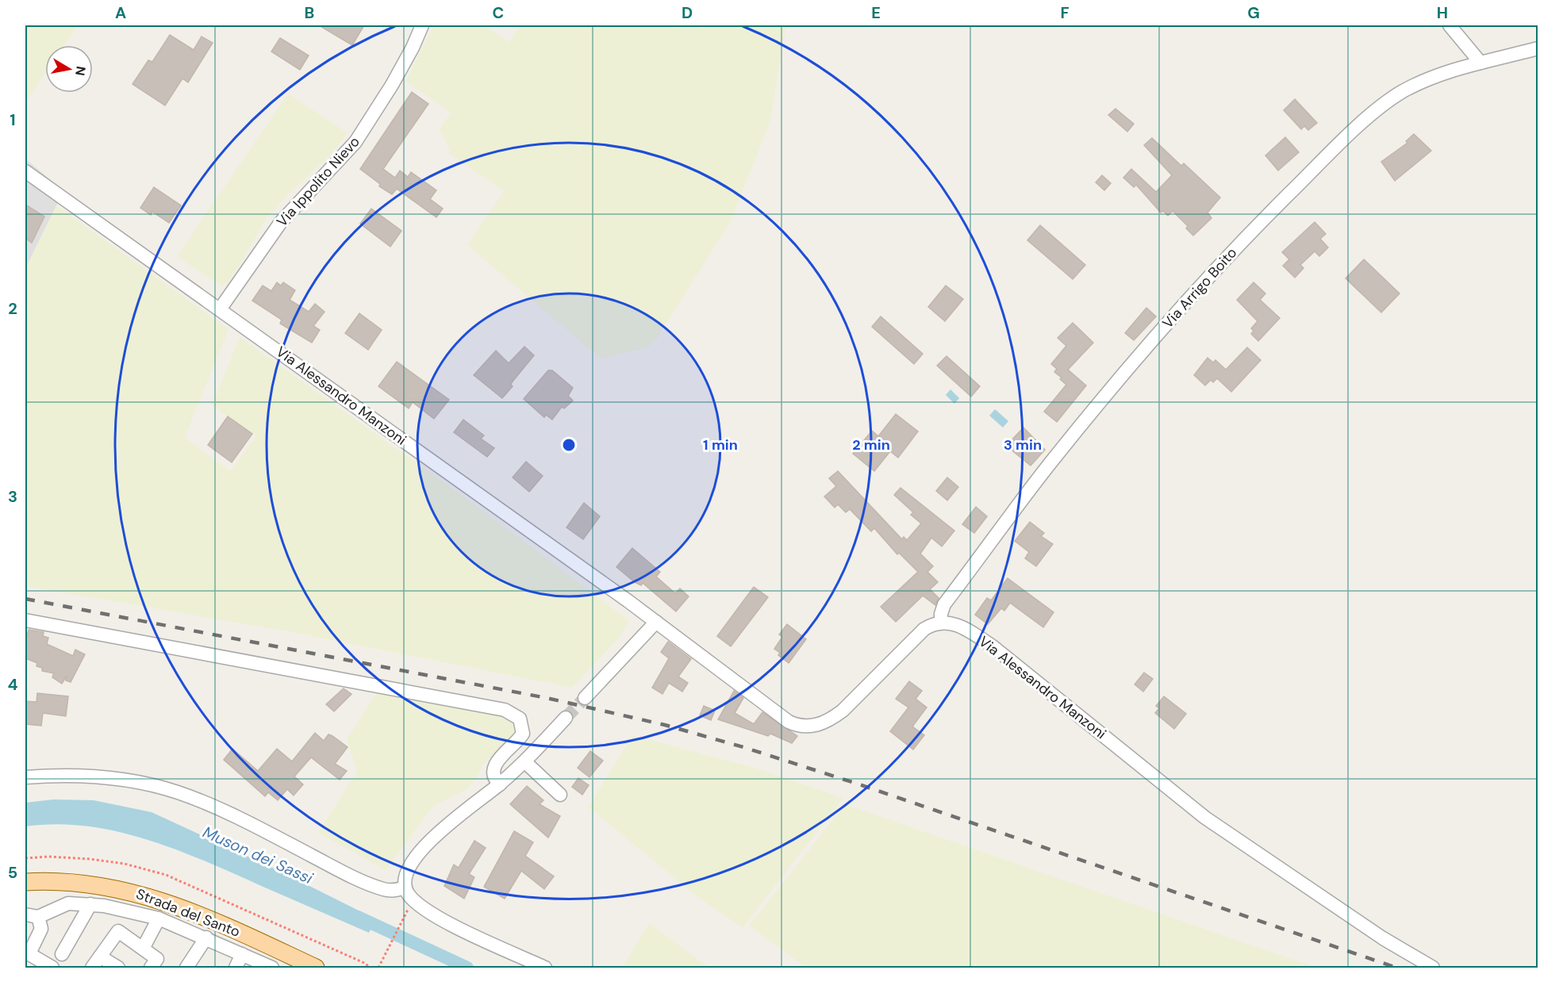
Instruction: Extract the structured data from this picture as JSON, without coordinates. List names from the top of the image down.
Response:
{
  "streets": {
    "main road": ["Strada del Santo"],
    "street": ["Via Ippolito Nievo", "Via Arrigo Boito", "Via Alessandro Manzoni"]
  },
  "crossings": [
    ["Via Ippolito Nievo", "Via Alessandro Manzoni"],
    ["Via Arrigo Boito", "Via Alessandro Manzoni"]
  ],
  "water": ["Muson dei Sassi"],
  "north": "right",
  "grid": {
    "columns": [
      "A",
      "B",
      "C",
      "D",
      "E",
      "F",
      "G",
      "H"
    ],
    "rows": [
      "1",
      "2",
      "3",
      "4",
      "5"
    ]
  },
  "rings": ["1 min", "2 min", "3 min"]
}
